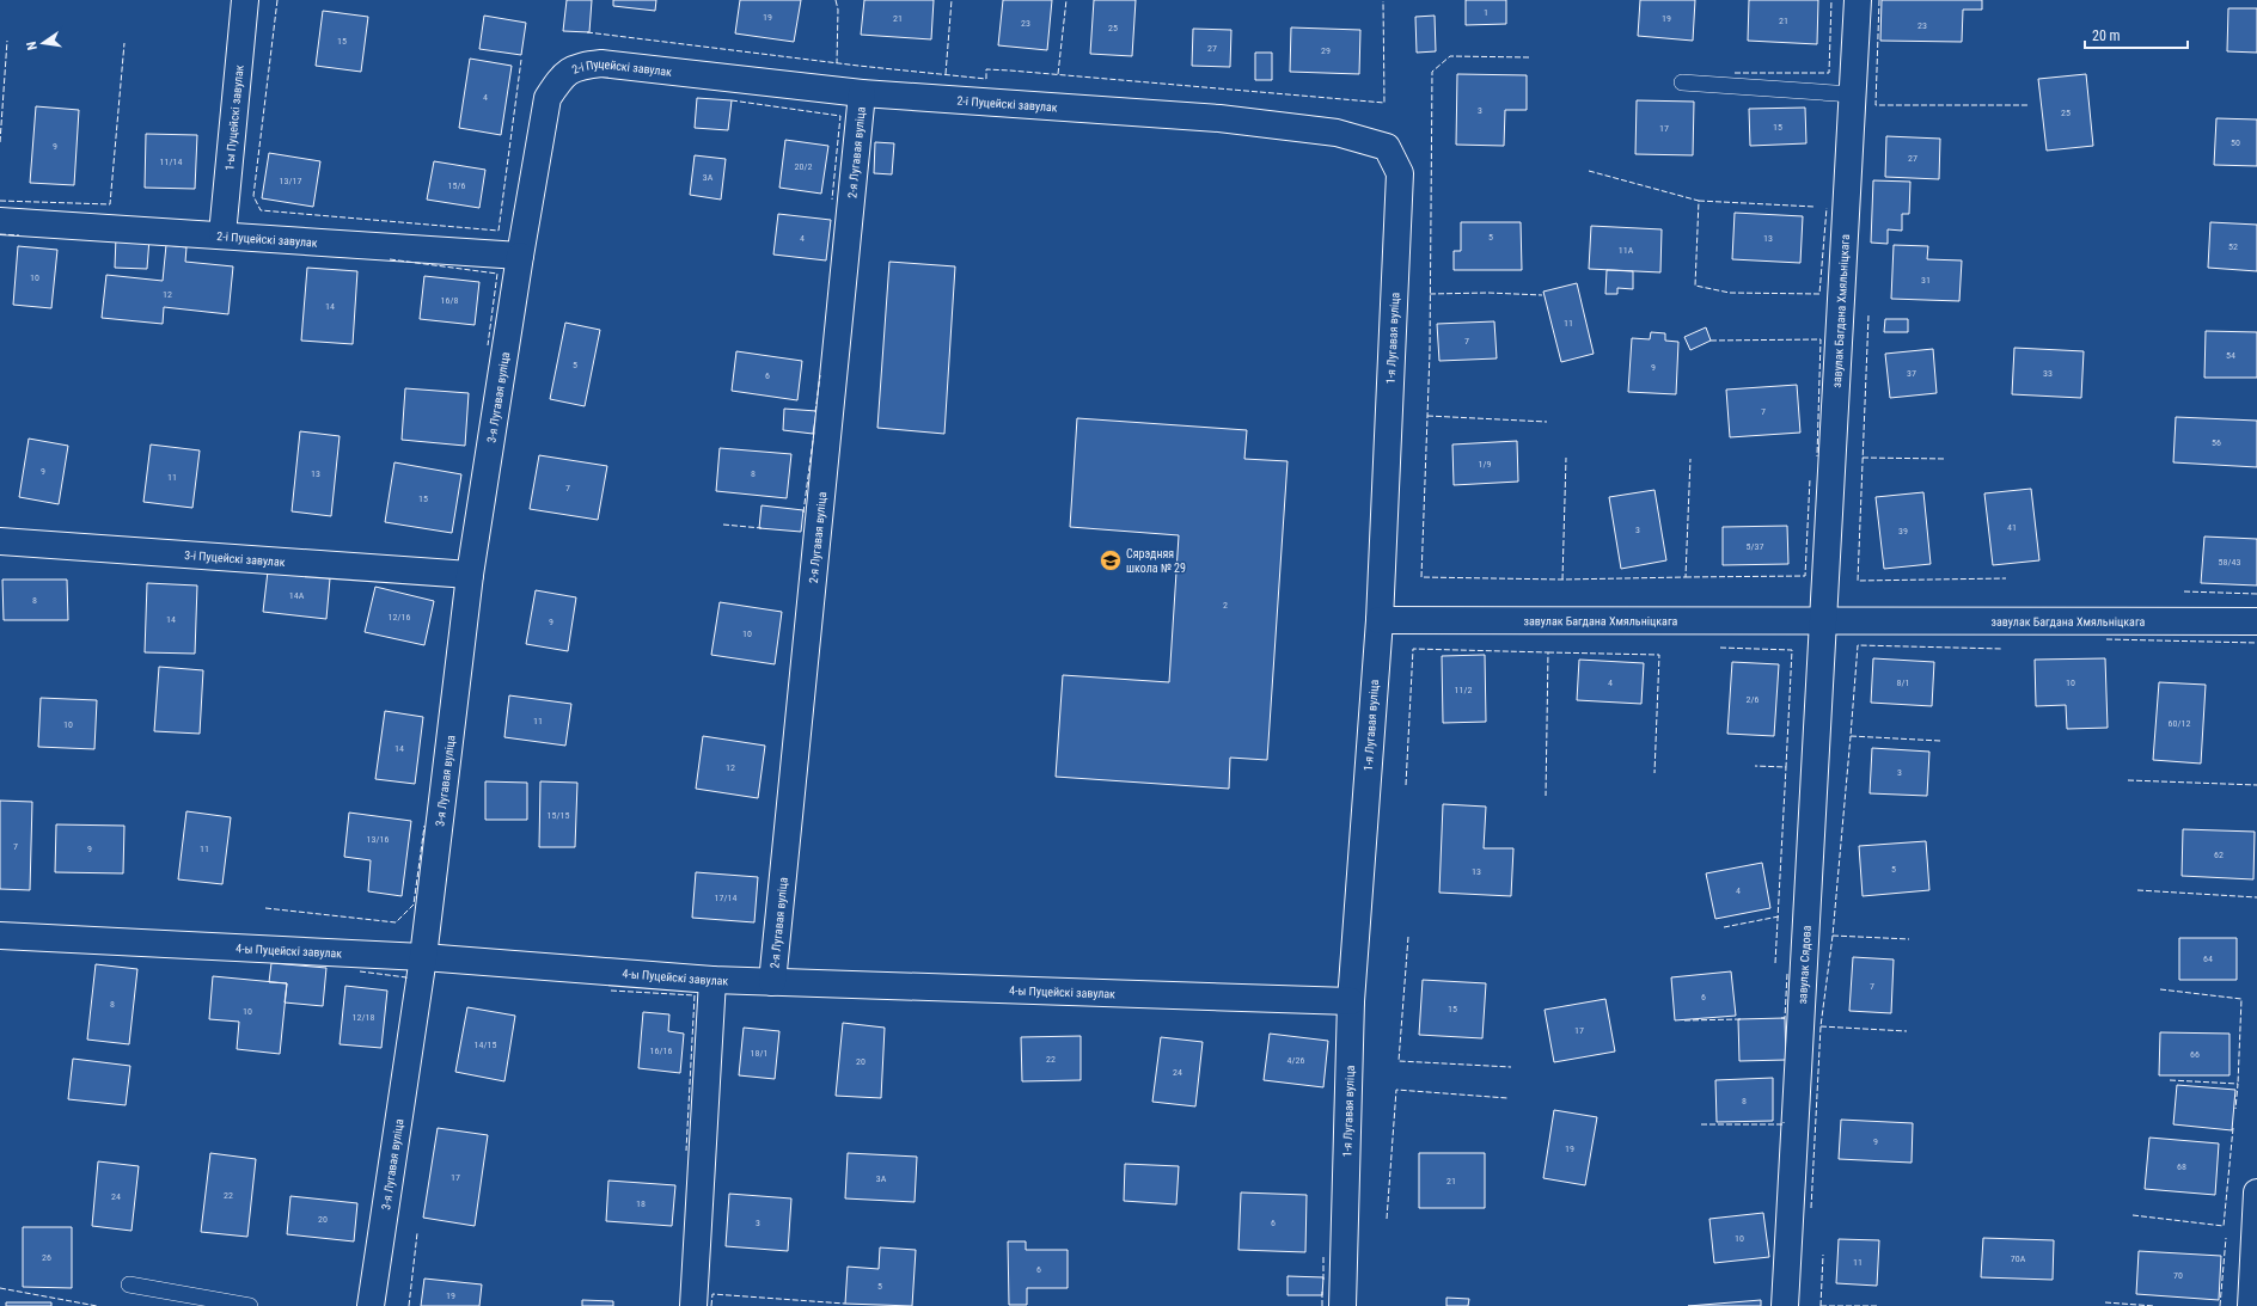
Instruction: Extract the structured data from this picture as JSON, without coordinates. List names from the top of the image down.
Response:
{
  "streets": {
    "street": [
      "2-і Пуцейскі завулак",
      "1-ы Пуцейскі завулак",
      "2-я Лугавая вуліца",
      "завулак Багдана Хмяльніцкага",
      "1-я Лугавая вуліца",
      "3-я Лугавая вуліца",
      "3-і Пуцейскі завулак",
      "4-ы Пуцейскі завулак",
      "завулак Сядова"
    ]
  },
  "crossings": [
    ["2-і Пуцейскі завулак", "1-ы Пуцейскі завулак"],
    ["2-і Пуцейскі завулак", "2-я Лугавая вуліца"],
    ["2-і Пуцейскі завулак", "1-я Лугавая вуліца"],
    ["2-і Пуцейскі завулак", "3-я Лугавая вуліца"],
    ["2-я Лугавая вуліца", "4-ы Пуцейскі завулак"],
    ["завулак Багдана Хмяльніцкага", "1-я Лугавая вуліца"],
    ["завулак Багдана Хмяльніцкага", "завулак Сядова"],
    ["1-я Лугавая вуліца", "4-ы Пуцейскі завулак"],
    ["3-я Лугавая вуліца", "3-і Пуцейскі завулак"],
    ["3-я Лугавая вуліца", "4-ы Пуцейскі завулак"]
  ],
  "places": {
    "school or university": ["Сярэдняя школа № 29"]
  },
  "house_numbers": [
    "1",
    "19",
    "21",
    "19",
    "21",
    "23",
    "23",
    "25",
    "15",
    "27",
    "29",
    "4",
    "3",
    "25",
    "15",
    "17",
    "50",
    "9",
    "27",
    "11/14",
    "20/2",
    "3А",
    "13/17",
    "15/6",
    "5",
    "4",
    "13",
    "52",
    "11А",
    "10",
    "31",
    "12",
    "16/8",
    "14",
    "11",
    "7",
    "54",
    "5",
    "9",
    "37",
    "33",
    "6",
    "7",
    "56",
    "1/9",
    "9",
    "13",
    "8",
    "11",
    "7",
    "15",
    "41",
    "3",
    "39",
    "5/37",
    "58/43",
    "14А",
    "8",
    "2",
    "12/16",
    "14",
    "9",
    "10",
    "4",
    "8/1",
    "10",
    "11/2",
    "2/6",
    "11",
    "60/12",
    "10",
    "14",
    "12",
    "3",
    "15/15",
    "13/16",
    "7",
    "9",
    "11",
    "62",
    "5",
    "13",
    "4",
    "17/14",
    "64",
    "7",
    "6",
    "8",
    "15",
    "10",
    "12/18",
    "17",
    "14/15",
    "16/16",
    "18/1",
    "66",
    "22",
    "4/26",
    "20",
    "24",
    "8",
    "9",
    "19",
    "68",
    "17",
    "3А",
    "21",
    "22",
    "24",
    "18",
    "20",
    "3",
    "6",
    "10",
    "26",
    "70А",
    "11",
    "6",
    "70",
    "5",
    "19"
  ],
  "scale_bar": "20 m",
  "north": "left"
}
